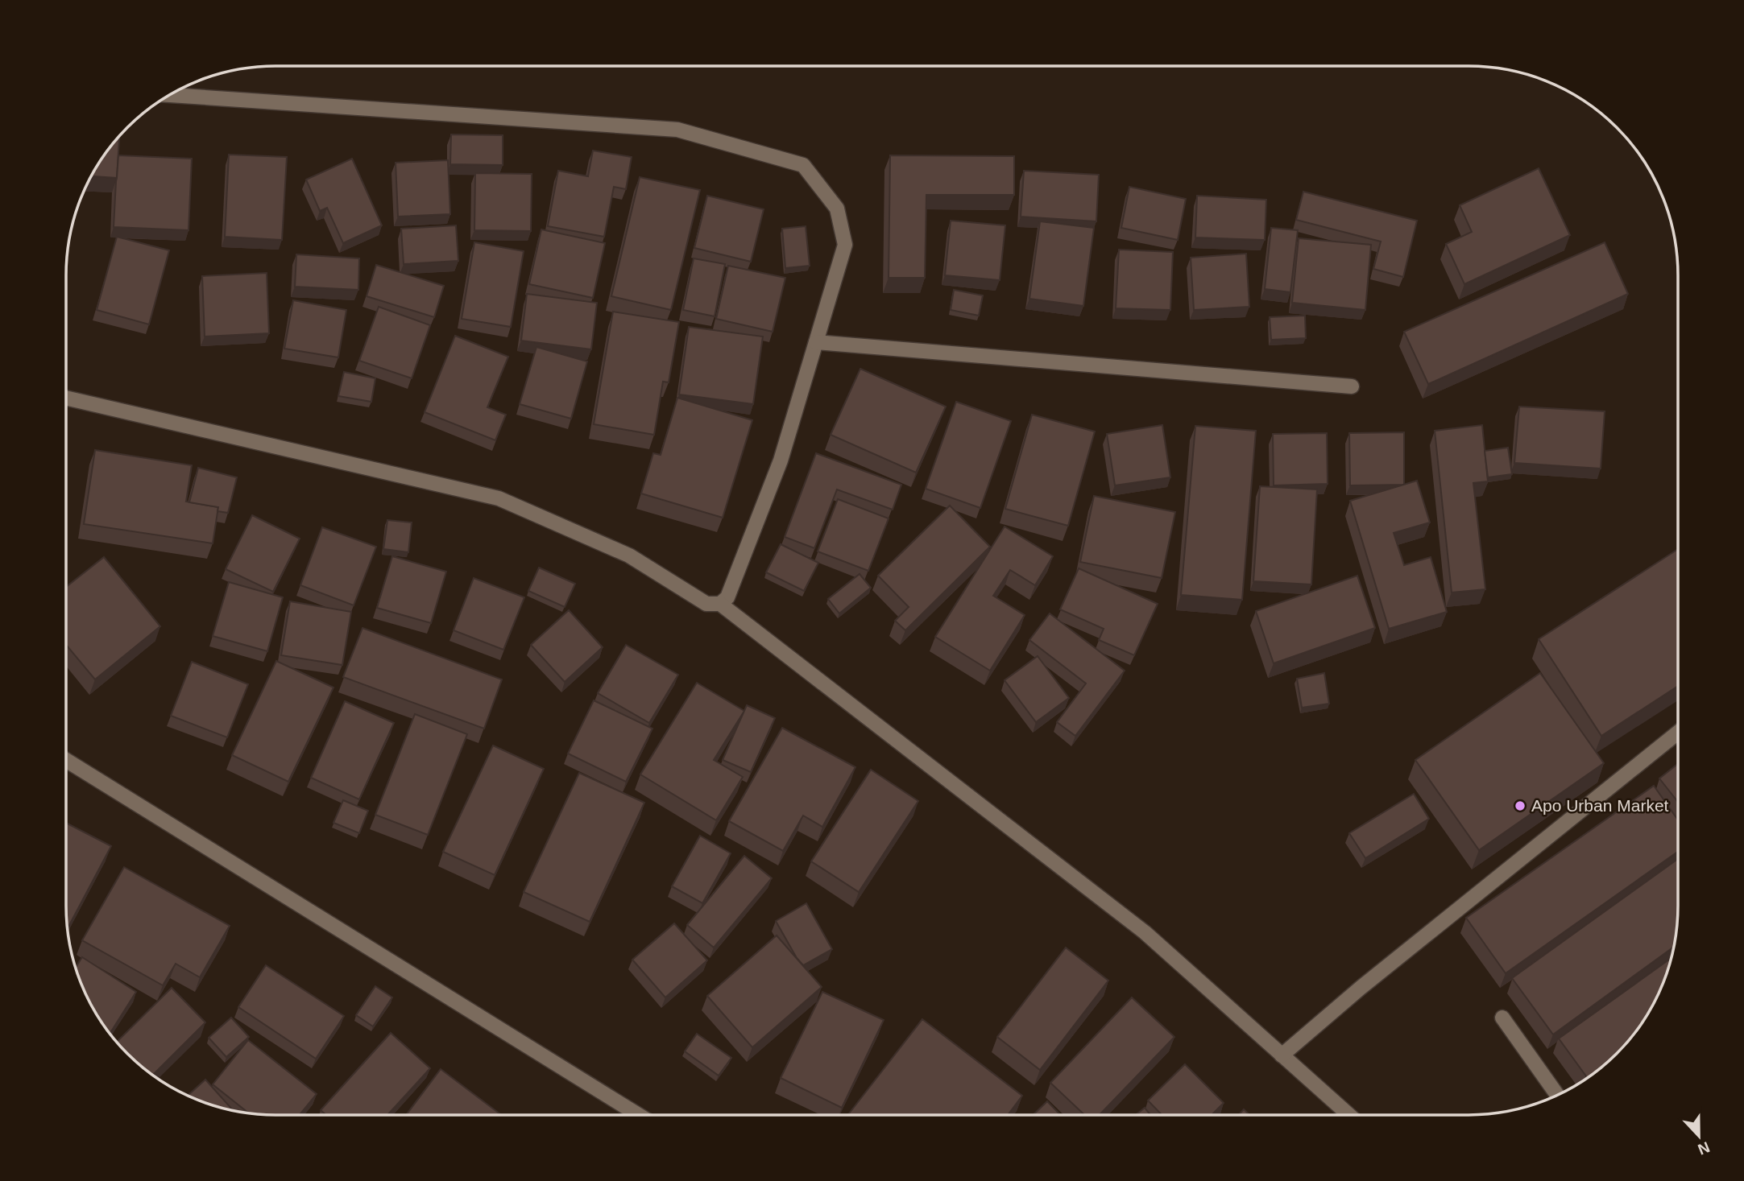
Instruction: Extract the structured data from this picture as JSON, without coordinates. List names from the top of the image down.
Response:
{
  "places": ["Apo Urban Market"],
  "north": "bottom"
}
